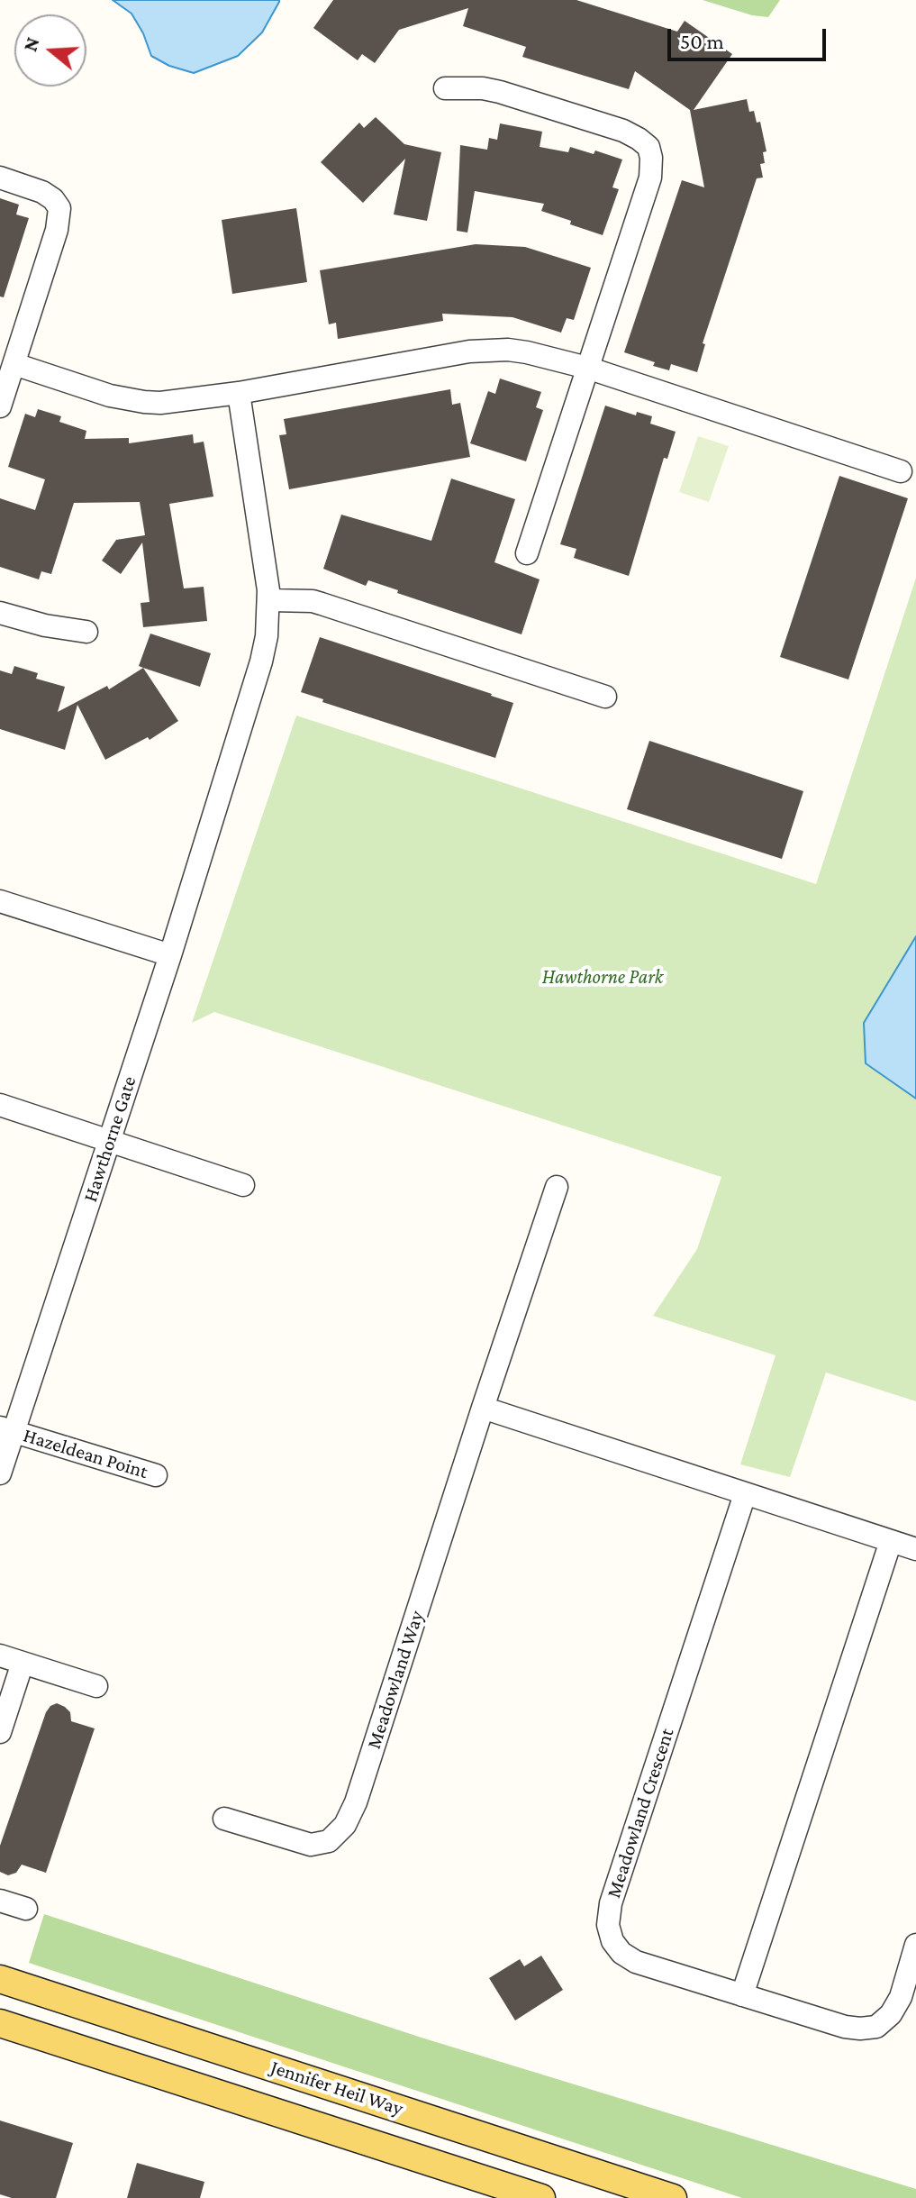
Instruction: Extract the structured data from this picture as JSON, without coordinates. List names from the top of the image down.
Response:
{
  "streets": {
    "main road": ["Jennifer Heil Way"],
    "street": [
      "Hawthorne Gate",
      "Hazeldean Point",
      "Meadowland Way",
      "Meadowland Crescent"
    ]
  },
  "crossings": [
    ["Hawthorne Gate", "Hazeldean Point"]
  ],
  "parks": ["Hawthorne Park"],
  "scale_bar": "50 m",
  "north": "left"
}
